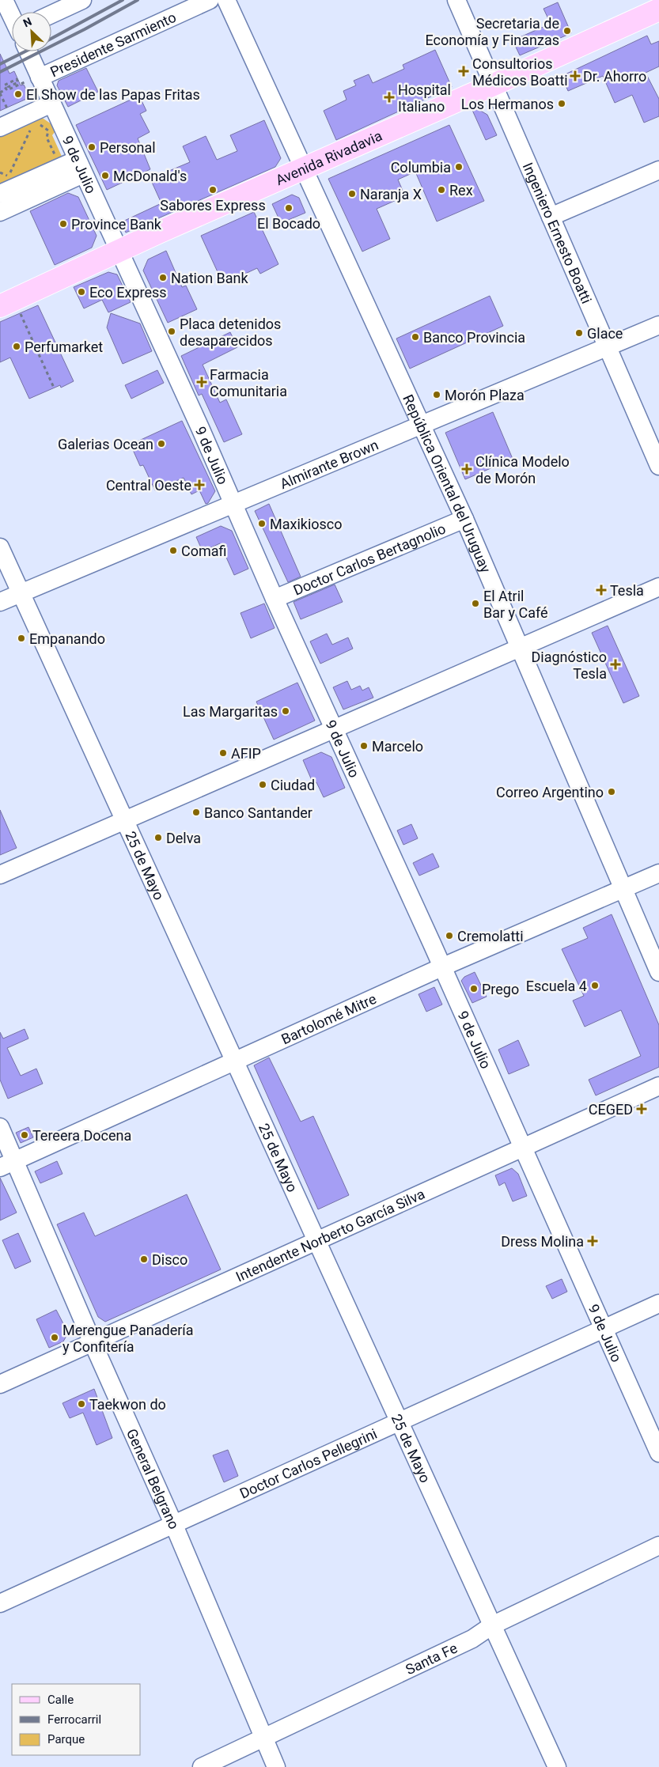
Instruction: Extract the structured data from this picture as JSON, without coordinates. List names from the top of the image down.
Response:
{
  "streets": {
    "main road": ["Avenida Rivadavia"],
    "street": [
      "Presidente Sarmiento",
      "9 de Julio",
      "Ingeniero Ernesto Boatti",
      "Almirante Brown",
      "República Oriental del Uruguay",
      "Doctor Carlos Bertagnolio",
      "25 de Mayo",
      "Bartolomé Mitre",
      "Intendente Norberto García Silva",
      "Doctor Carlos Pellegrini",
      "General Belgrano",
      "Santa Fe"
    ]
  },
  "crossings": [
    ["Presidente Sarmiento", "9 de Julio"],
    ["Avenida Rivadavia", "9 de Julio"],
    ["Avenida Rivadavia", "Ingeniero Ernesto Boatti"],
    ["Avenida Rivadavia", "República Oriental del Uruguay"],
    ["9 de Julio", "Almirante Brown"],
    ["9 de Julio", "Doctor Carlos Bertagnolio"],
    ["9 de Julio", "Bartolomé Mitre"],
    ["9 de Julio", "Intendente Norberto García Silva"],
    ["9 de Julio", "Doctor Carlos Pellegrini"],
    ["Ingeniero Ernesto Boatti", "Almirante Brown"],
    ["Almirante Brown", "República Oriental del Uruguay"],
    ["Almirante Brown", "25 de Mayo"],
    ["República Oriental del Uruguay", "Doctor Carlos Bertagnolio"],
    ["República Oriental del Uruguay", "Bartolomé Mitre"],
    ["25 de Mayo", "Bartolomé Mitre"],
    ["25 de Mayo", "Intendente Norberto García Silva"],
    ["25 de Mayo", "Doctor Carlos Pellegrini"],
    ["25 de Mayo", "Santa Fe"],
    ["Bartolomé Mitre", "General Belgrano"],
    ["Intendente Norberto García Silva", "General Belgrano"],
    ["Doctor Carlos Pellegrini", "General Belgrano"],
    ["General Belgrano", "Santa Fe"]
  ],
  "places": {
    "other": [
      "Secretaria de Economía y Finanzas",
      "El Show de las Papas Fritas",
      "Los Hermanos",
      "Personal",
      "Columbia",
      "McDonald's",
      "Sabores Express",
      "Rex",
      "Naranja X",
      "El Bocado",
      "Province Bank",
      "Nation Bank",
      "Eco Express",
      "Placa detenidos desaparecidos",
      "Glace",
      "Banco Provincia",
      "Perfumarket",
      "Morón Plaza",
      "Galerias Ocean",
      "Maxikiosco",
      "Comafi",
      "El Atril Bar y Café",
      "Empanando",
      "Las Margaritas",
      "Marcelo",
      "AFIP",
      "Ciudad",
      "Correo Argentino",
      "Banco Santander",
      "Delva",
      "Cremolatti",
      "Escuela 4",
      "Prego",
      "Tereera Docena",
      "Disco",
      "Merengue Panadería y Confitería",
      "Taekwon do"
    ],
    "health": [
      "Consultorios Médicos Boatti",
      "Dr. Ahorro",
      "Hospital Italiano",
      "Farmacia Comunitaria",
      "Clínica Modelo de Morón",
      "Central Oeste",
      "Tesla",
      "Diagnóstico Tesla",
      "CEGED",
      "Dress Molina"
    ]
  },
  "legend": ["Calle", "Ferrocarril", "Parque"],
  "north": "top left"
}
